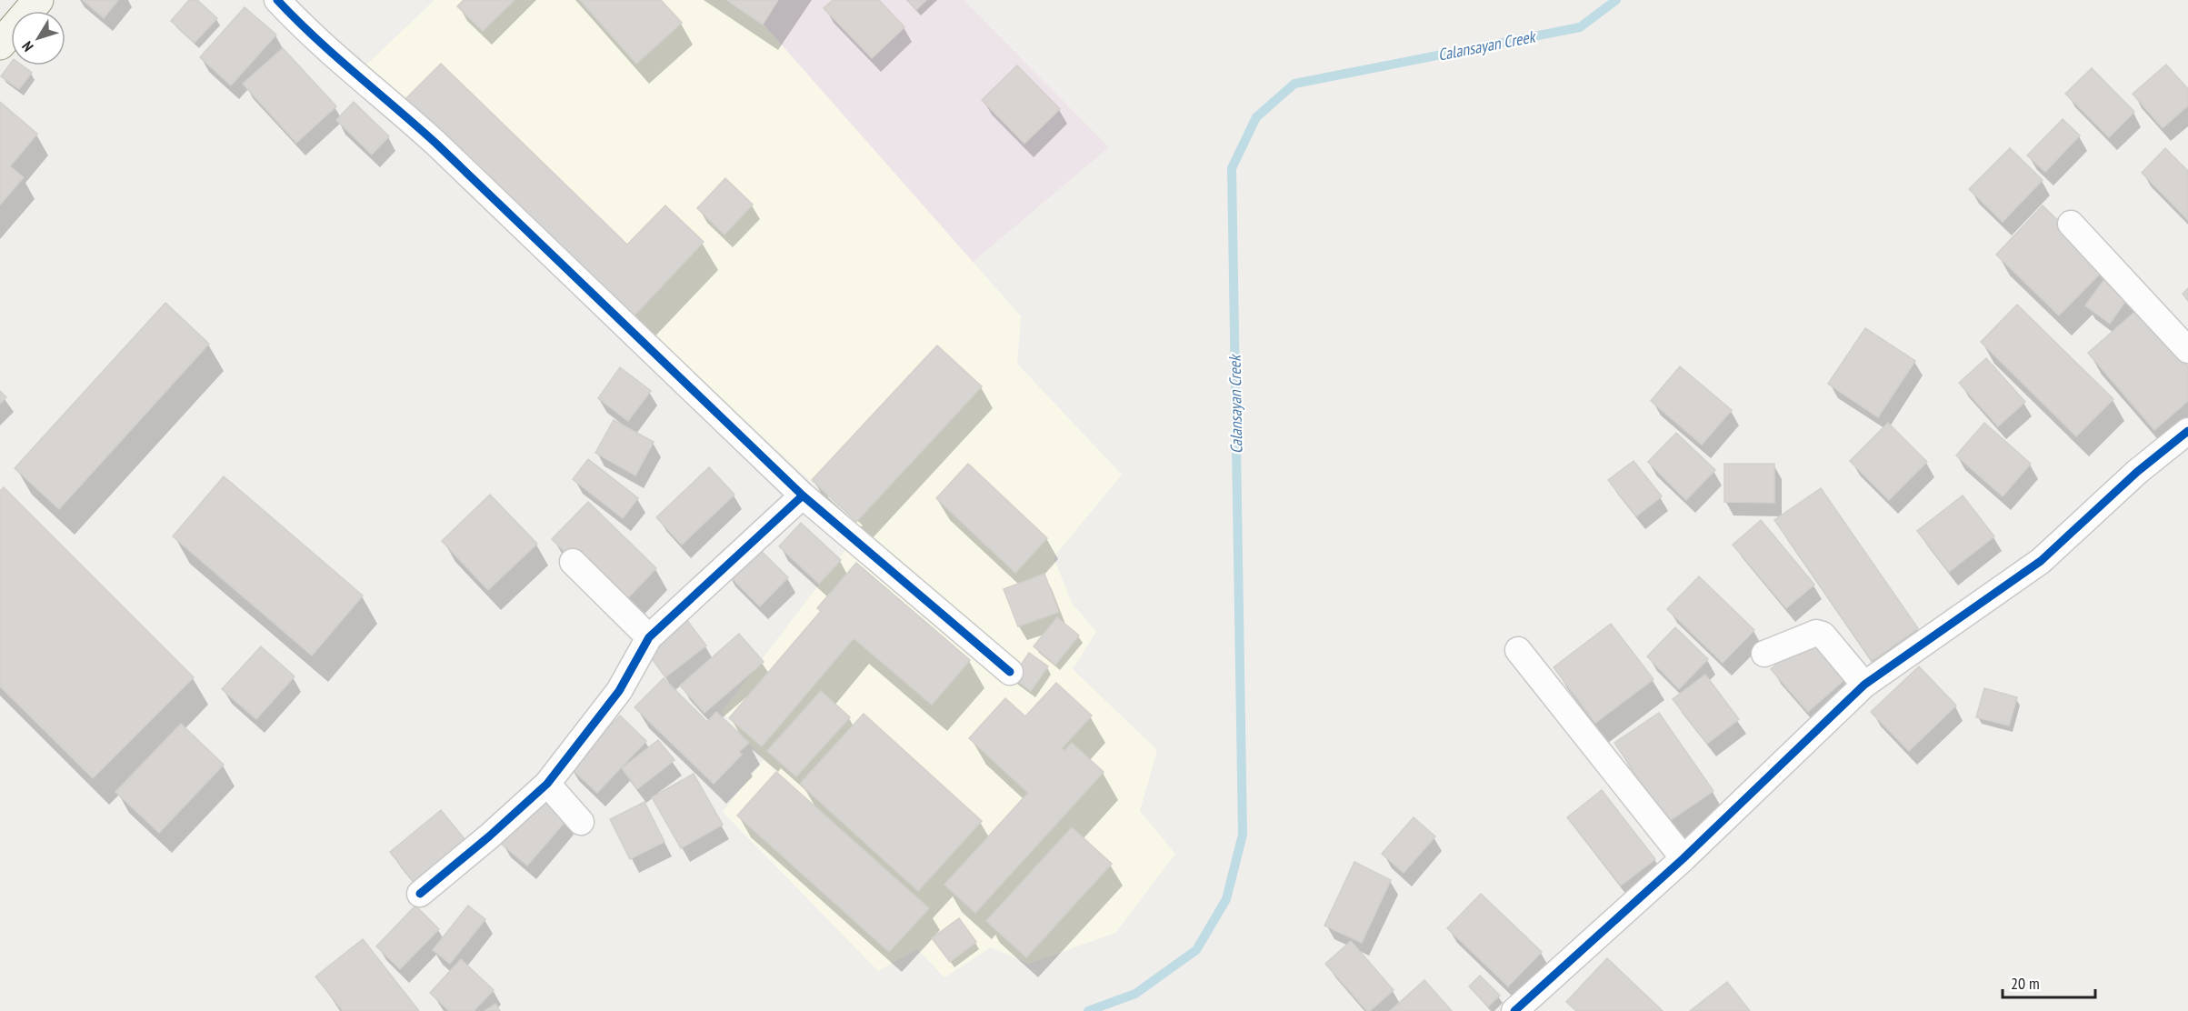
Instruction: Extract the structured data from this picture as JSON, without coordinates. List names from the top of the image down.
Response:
{
  "water": ["Calansayan Creek"],
  "scale_bar": "20 m",
  "north": "bottom left"
}
